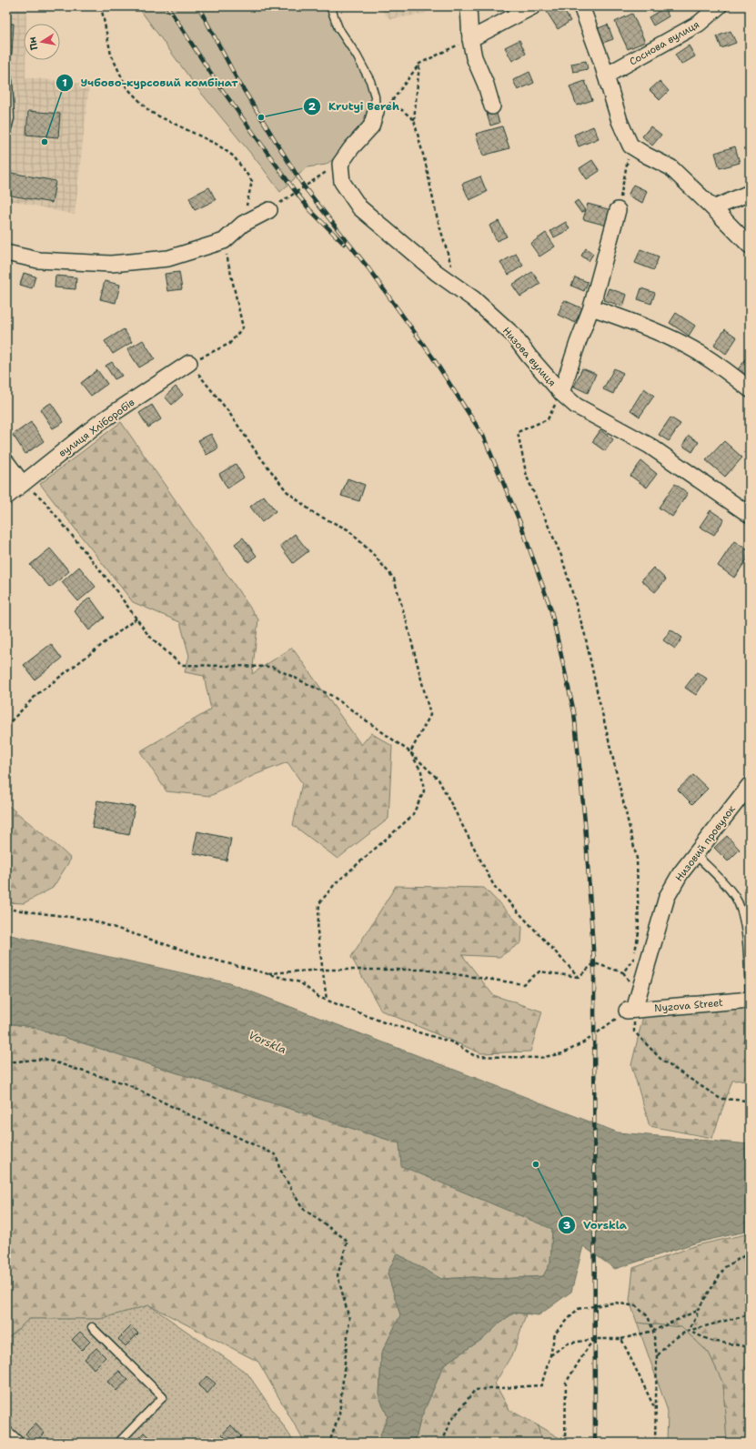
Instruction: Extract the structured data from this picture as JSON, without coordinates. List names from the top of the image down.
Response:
{
  "streets": {
    "street": [
      "Соснова вулиця",
      "Низова вулиця",
      "вулиця Хліборобів",
      "Низовий провулок",
      "Nyzova Street"
    ]
  },
  "crossings": [
    ["Низовий провулок", "Nyzova Street"]
  ],
  "water": ["Vorskla"],
  "places": ["Krutyi Bereh", "Учбово-курсовий комбінат", "Vorskla"],
  "north": "left"
}
